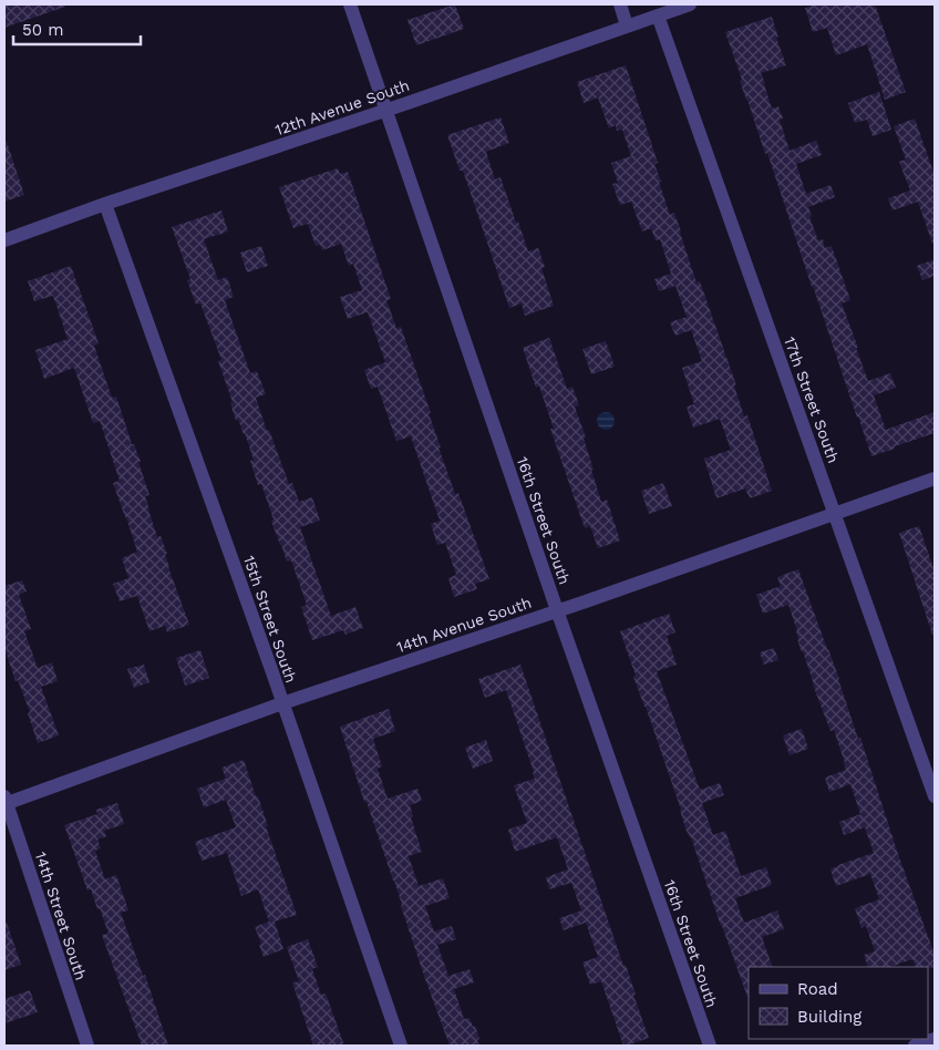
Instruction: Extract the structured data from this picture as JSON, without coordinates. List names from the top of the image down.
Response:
{
  "streets": {
    "street": [
      "12th Avenue South",
      "17th Street South",
      "16th Street South",
      "15th Street South",
      "14th Avenue South",
      "14th Street South"
    ]
  },
  "crossings": [
    ["12th Avenue South", "17th Street South"],
    ["12th Avenue South", "16th Street South"],
    ["12th Avenue South", "15th Street South"],
    ["17th Street South", "14th Avenue South"],
    ["16th Street South", "14th Avenue South"],
    ["15th Street South", "14th Avenue South"],
    ["14th Avenue South", "14th Street South"]
  ],
  "legend": ["Road", "Building"],
  "scale_bar": "50 m"
}
